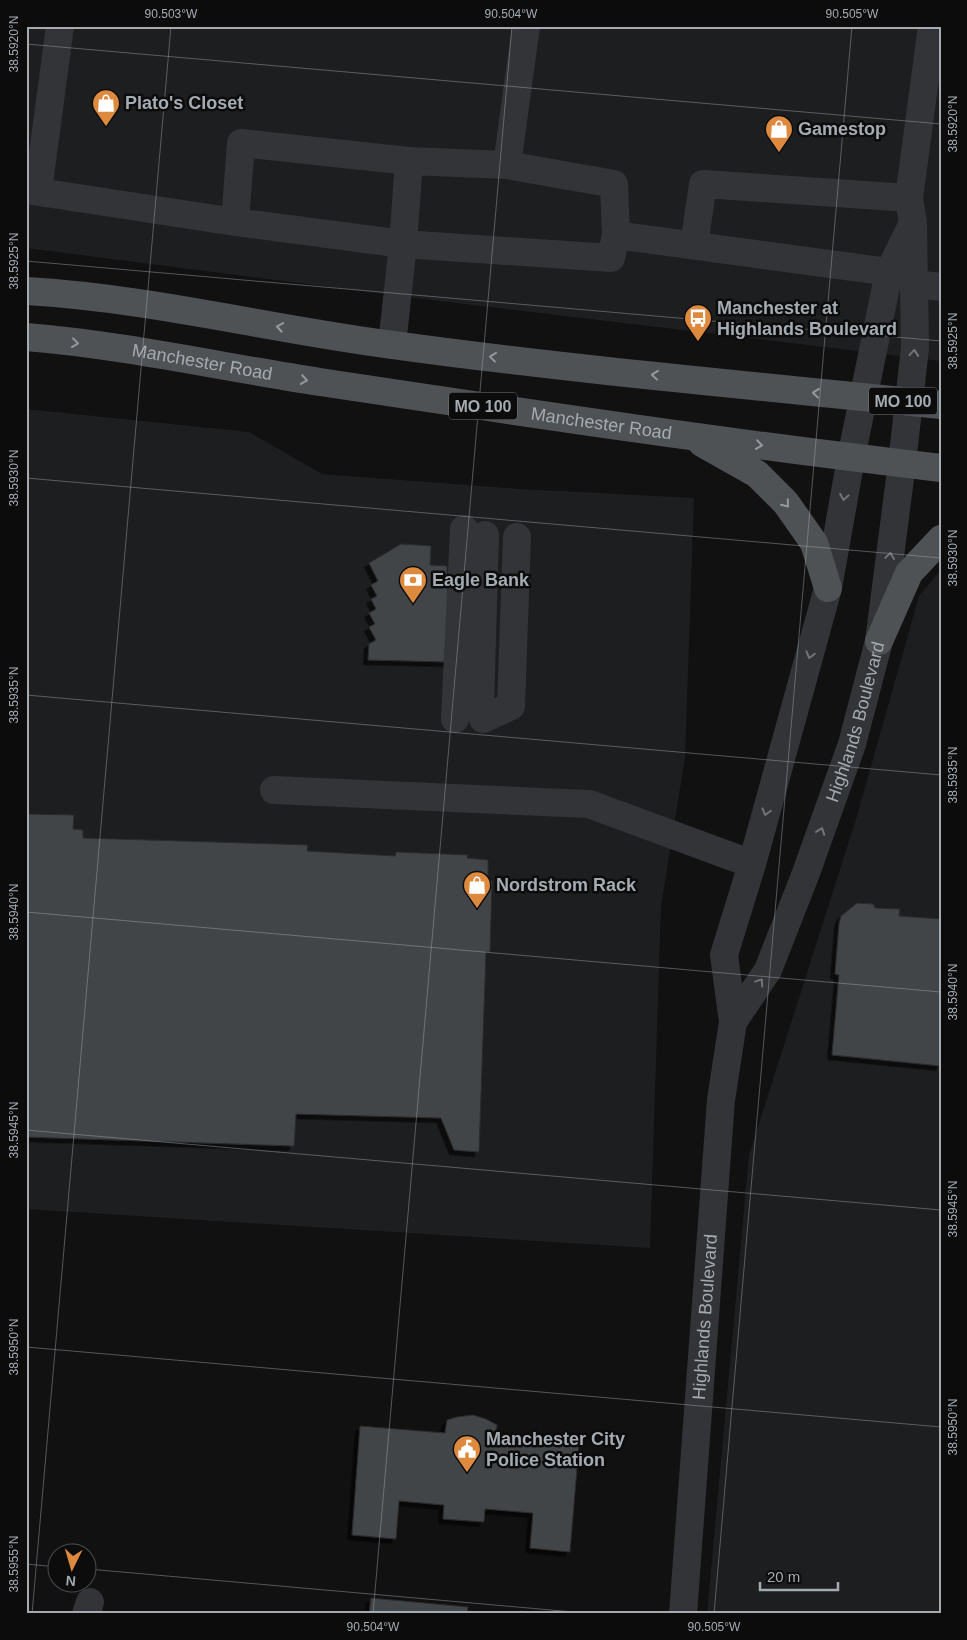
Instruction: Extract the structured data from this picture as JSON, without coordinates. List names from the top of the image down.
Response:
{
  "streets": {
    "main road": ["Manchester Road", "MO 100"],
    "street": ["Highlands Boulevard"]
  },
  "crossings": [
    ["Manchester Road", "Highlands Boulevard"],
    ["MO 100", "Highlands Boulevard"]
  ],
  "places": {
    "shop": ["Plato's Closet", "Gamestop", "Nordstrom Rack"],
    "bus stop": ["Manchester at Highlands Boulevard"],
    "bank": ["Eagle Bank"],
    "public building": ["Manchester City Police Station"]
  },
  "scale_bar": "20 m",
  "north": "bottom",
  "coordinates": [
    "90.503°W",
    "90.504°W",
    "90.505°W",
    "38.5920°N",
    "38.5925°N",
    "38.5930°N",
    "38.5935°N",
    "38.5940°N",
    "38.5945°N",
    "38.5950°N",
    "38.5955°N"
  ]
}
